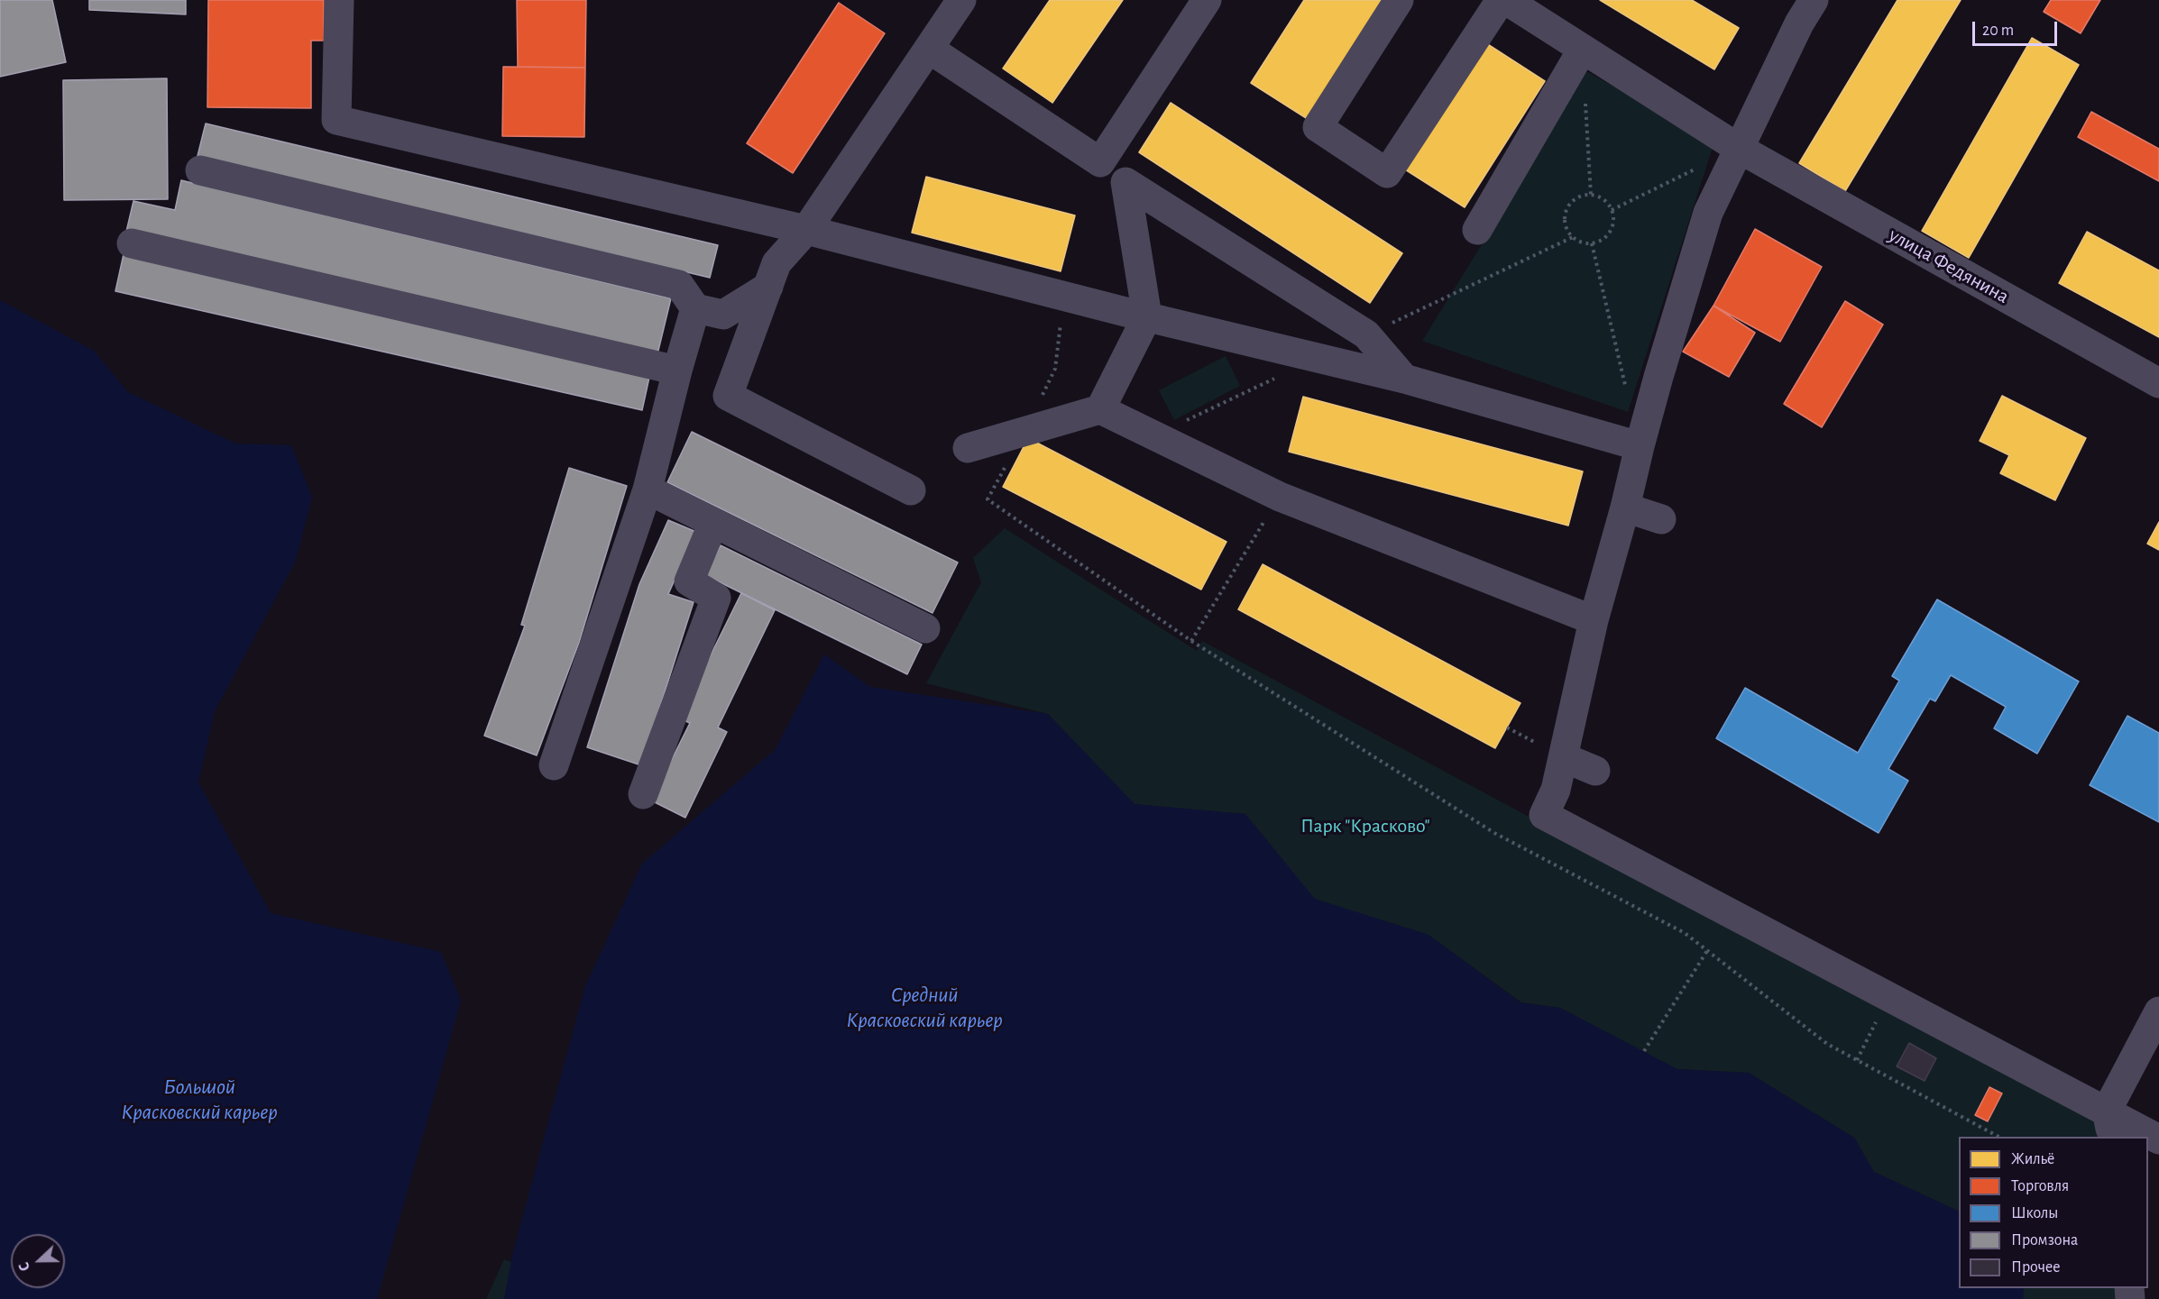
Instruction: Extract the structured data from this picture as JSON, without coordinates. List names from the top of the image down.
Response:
{
  "streets": {
    "street": ["улица Федянина"]
  },
  "water": ["Средний Красковский карьер", "Большой Красковский карьер"],
  "parks": ["Парк \"Красково\""],
  "legend": [
    "Жильё",
    "Торговля",
    "Школы",
    "Промзона",
    "Прочее"
  ],
  "scale_bar": "20 m",
  "north": "left"
}
